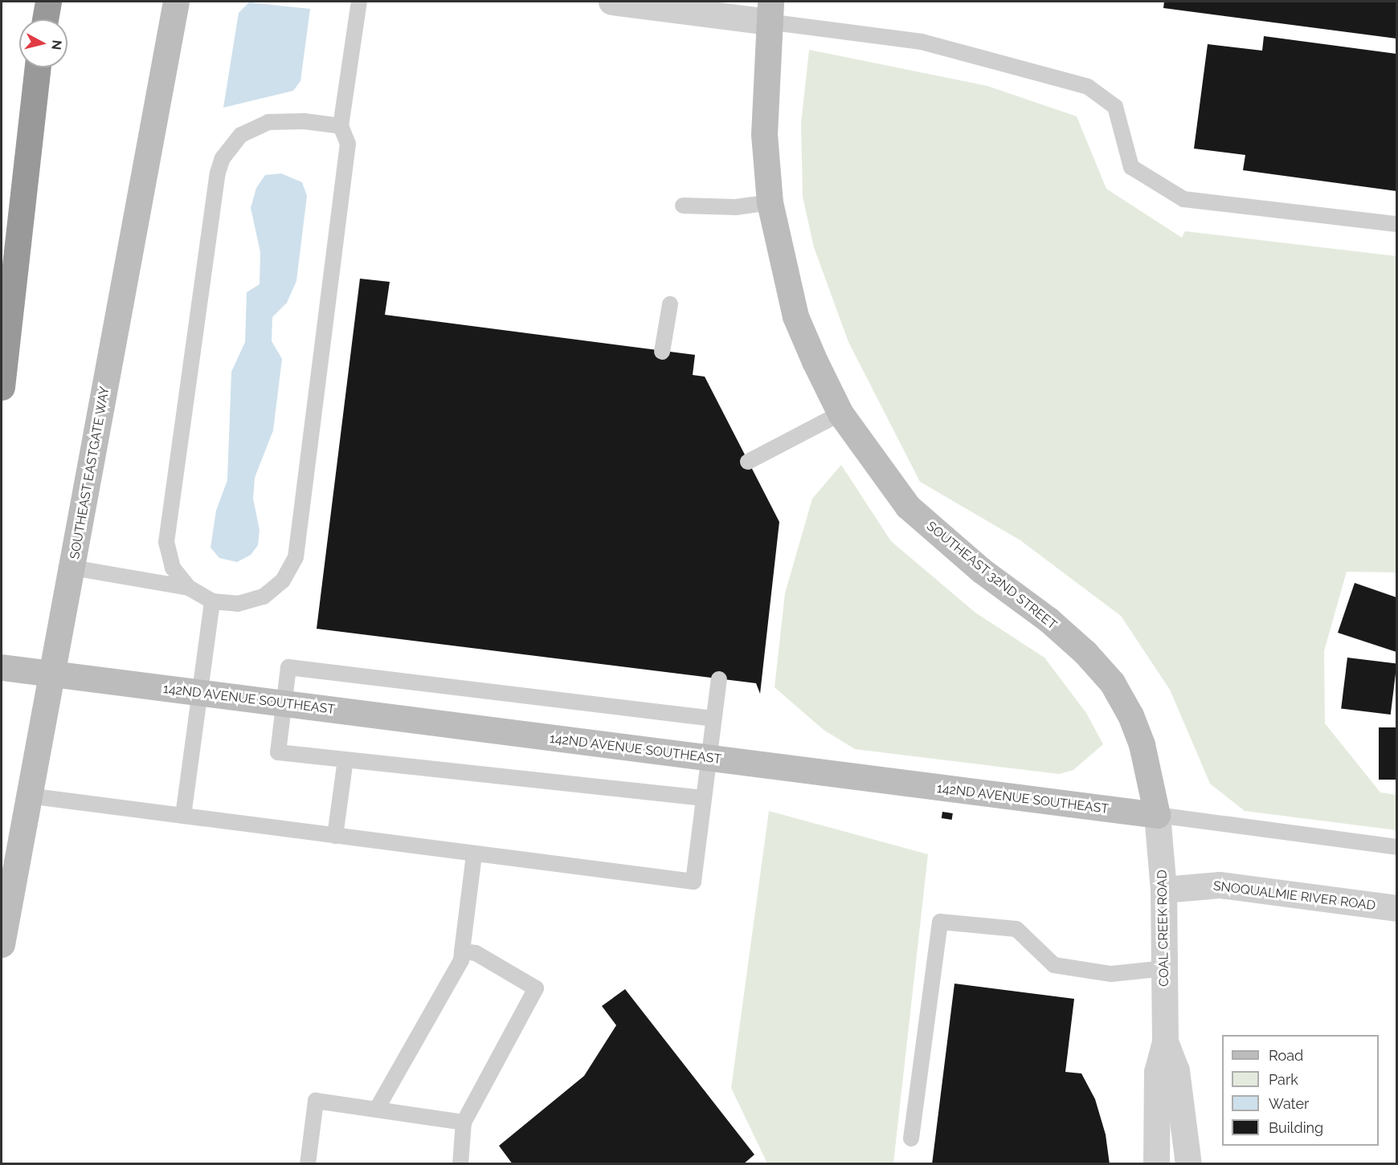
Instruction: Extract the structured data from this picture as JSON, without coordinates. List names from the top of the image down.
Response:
{
  "streets": {
    "street": [
      "SOUTHEAST EASTGATE WAY",
      "SOUTHEAST 32ND STREET",
      "142ND AVENUE SOUTHEAST",
      "SNOQUALMIE RIVER ROAD",
      "COAL CREEK ROAD"
    ]
  },
  "crossings": [
    ["SOUTHEAST 32ND STREET", "142ND AVENUE SOUTHEAST"],
    ["SOUTHEAST 32ND STREET", "COAL CREEK ROAD"],
    ["142ND AVENUE SOUTHEAST", "COAL CREEK ROAD"],
    ["SNOQUALMIE RIVER ROAD", "COAL CREEK ROAD"]
  ],
  "legend": [
    "Road",
    "Park",
    "Water",
    "Building"
  ],
  "north": "right"
}
